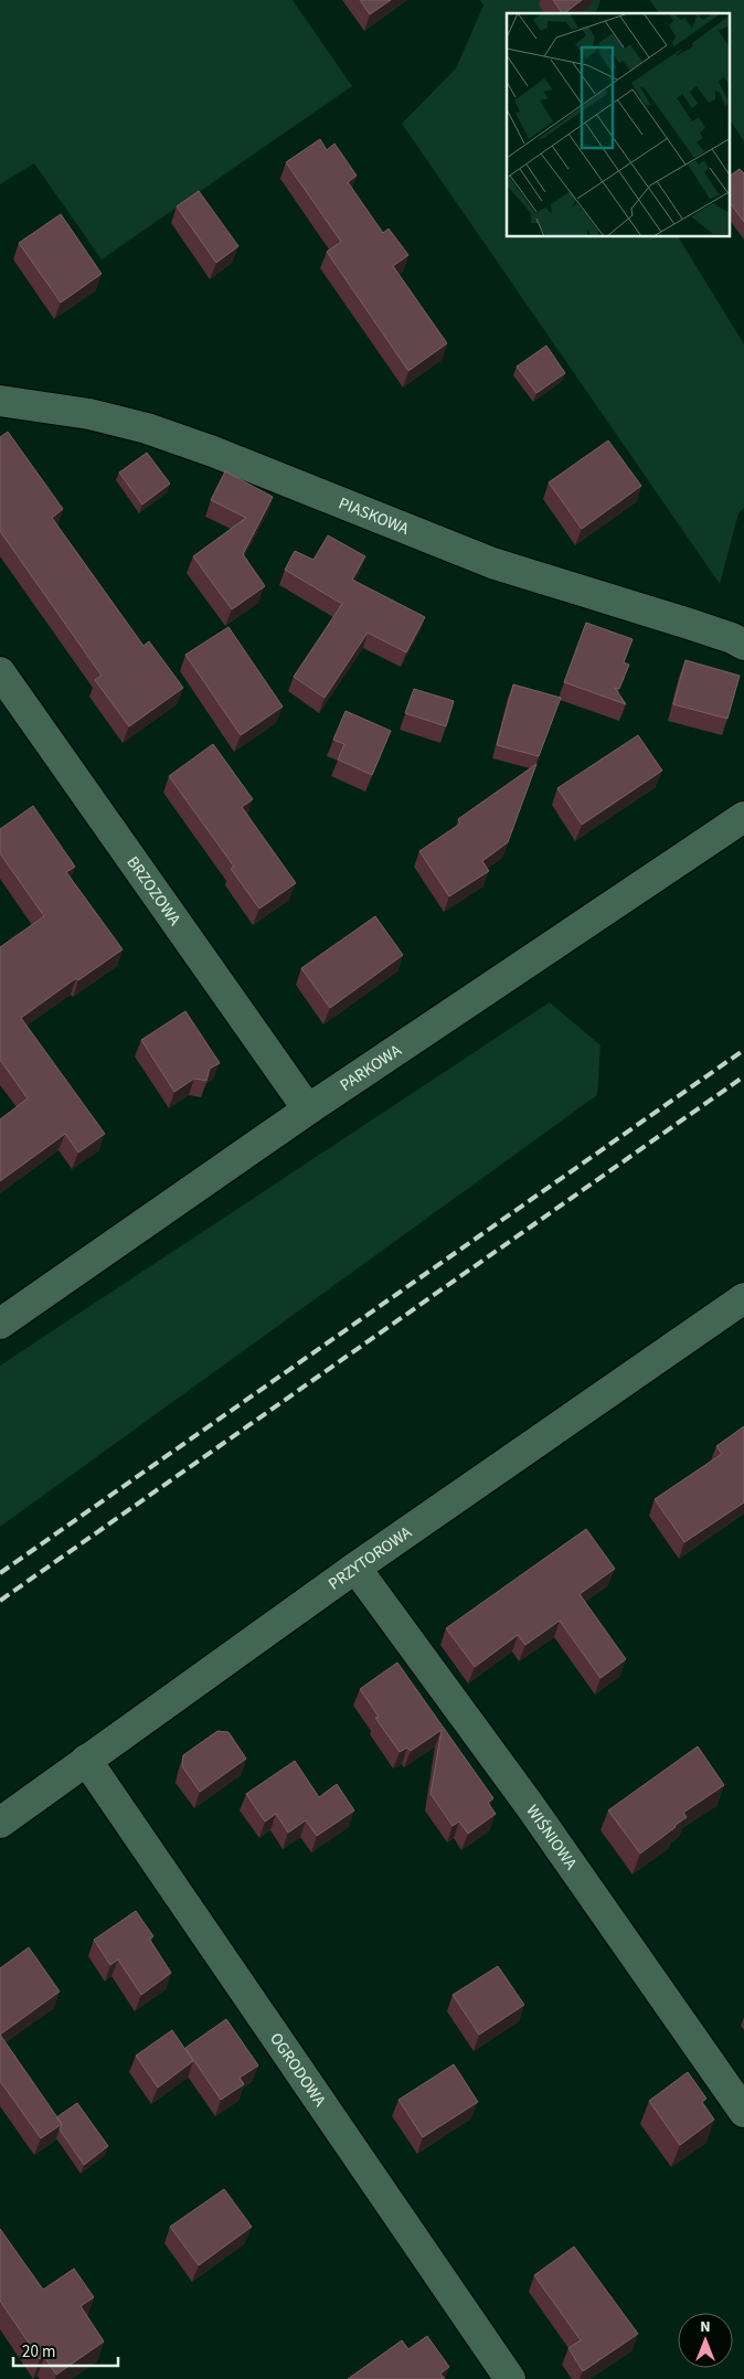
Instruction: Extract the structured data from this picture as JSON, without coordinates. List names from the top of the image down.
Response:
{
  "streets": {
    "street": [
      "PIASKOWA",
      "BRZOZOWA",
      "PARKOWA",
      "PRZYTOROWA",
      "WIŚNIOWA",
      "OGRODOWA"
    ]
  },
  "crossings": [
    ["BRZOZOWA", "PARKOWA"],
    ["PRZYTOROWA", "WIŚNIOWA"],
    ["PRZYTOROWA", "OGRODOWA"]
  ],
  "scale_bar": "20 m",
  "north": "top"
}
